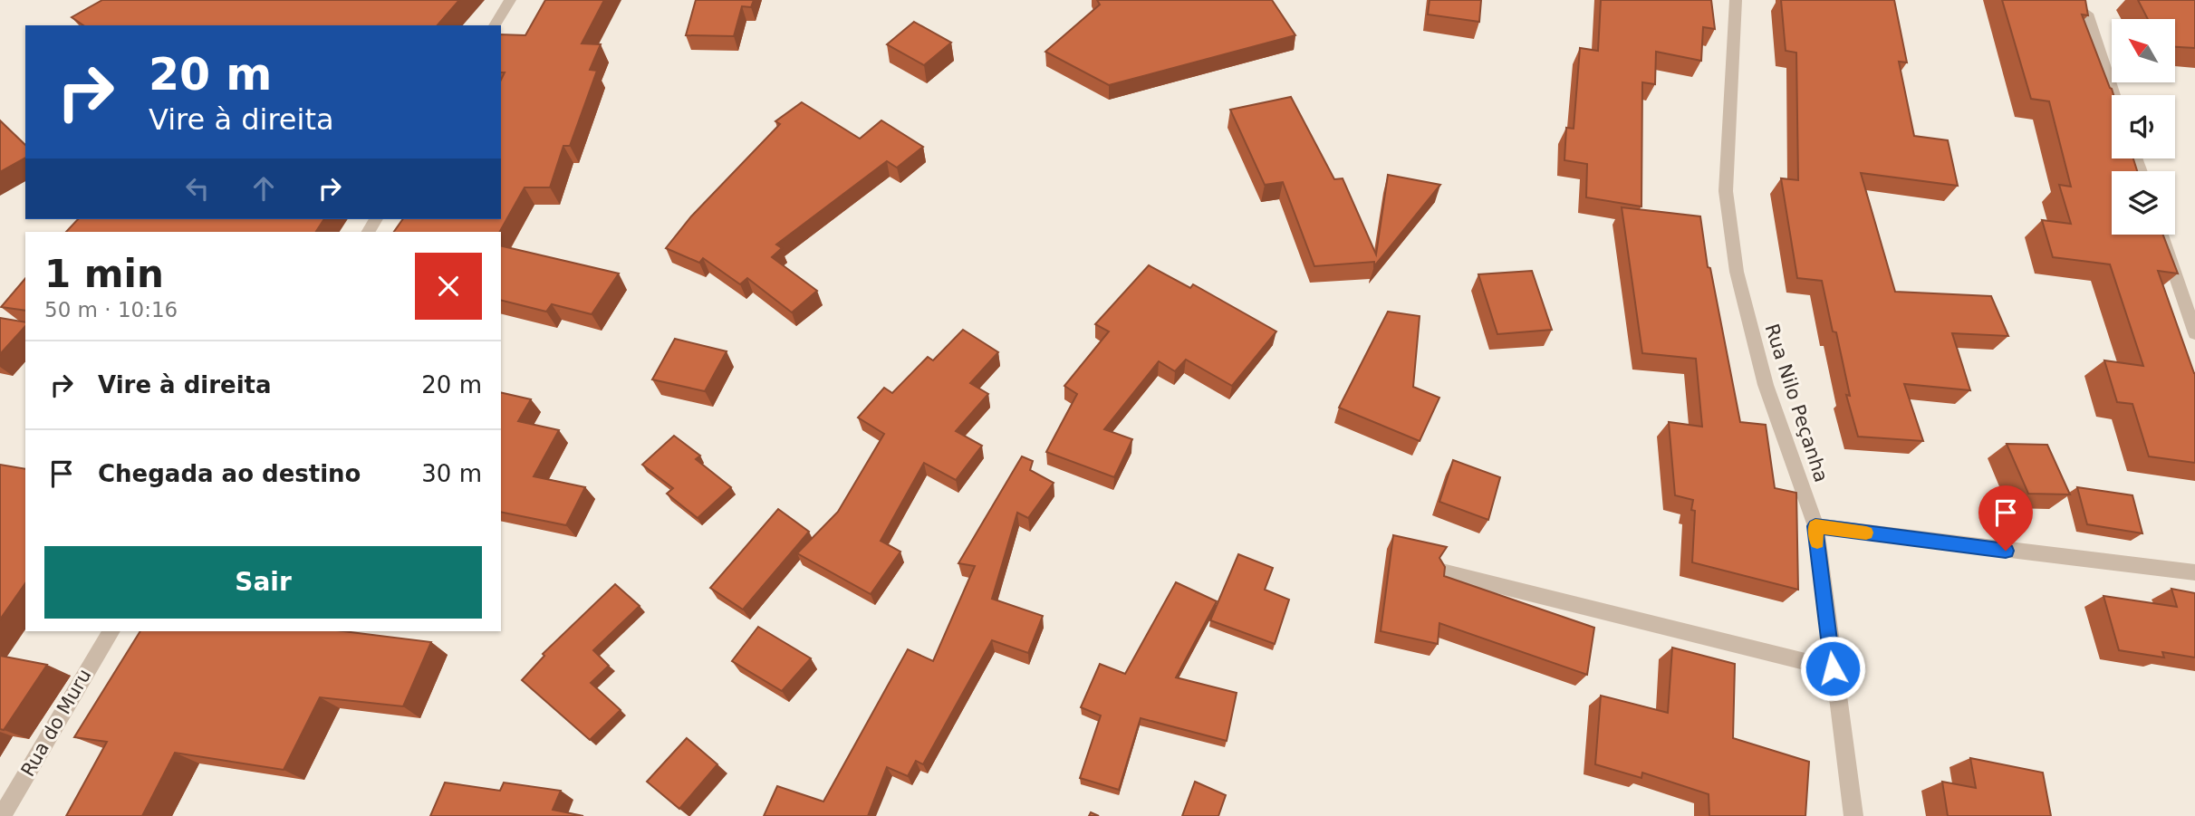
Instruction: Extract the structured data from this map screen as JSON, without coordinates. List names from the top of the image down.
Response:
{
  "streets": {
    "street": ["Rua Nilo Peçanha", "Rua do Muru"]
  },
  "north": "top left",
  "page": {
    "turn": ["20 m", "Vire à direita"],
    "heading": ["1 min", "50 m · 10:16"],
    "list": [
      {
        "name": "Vire à direita",
        "value": "20 m"
      },
      {
        "name": "Chegada ao destino",
        "value": "30 m"
      }
    ],
    "buttons": "Sair"
  }
}
